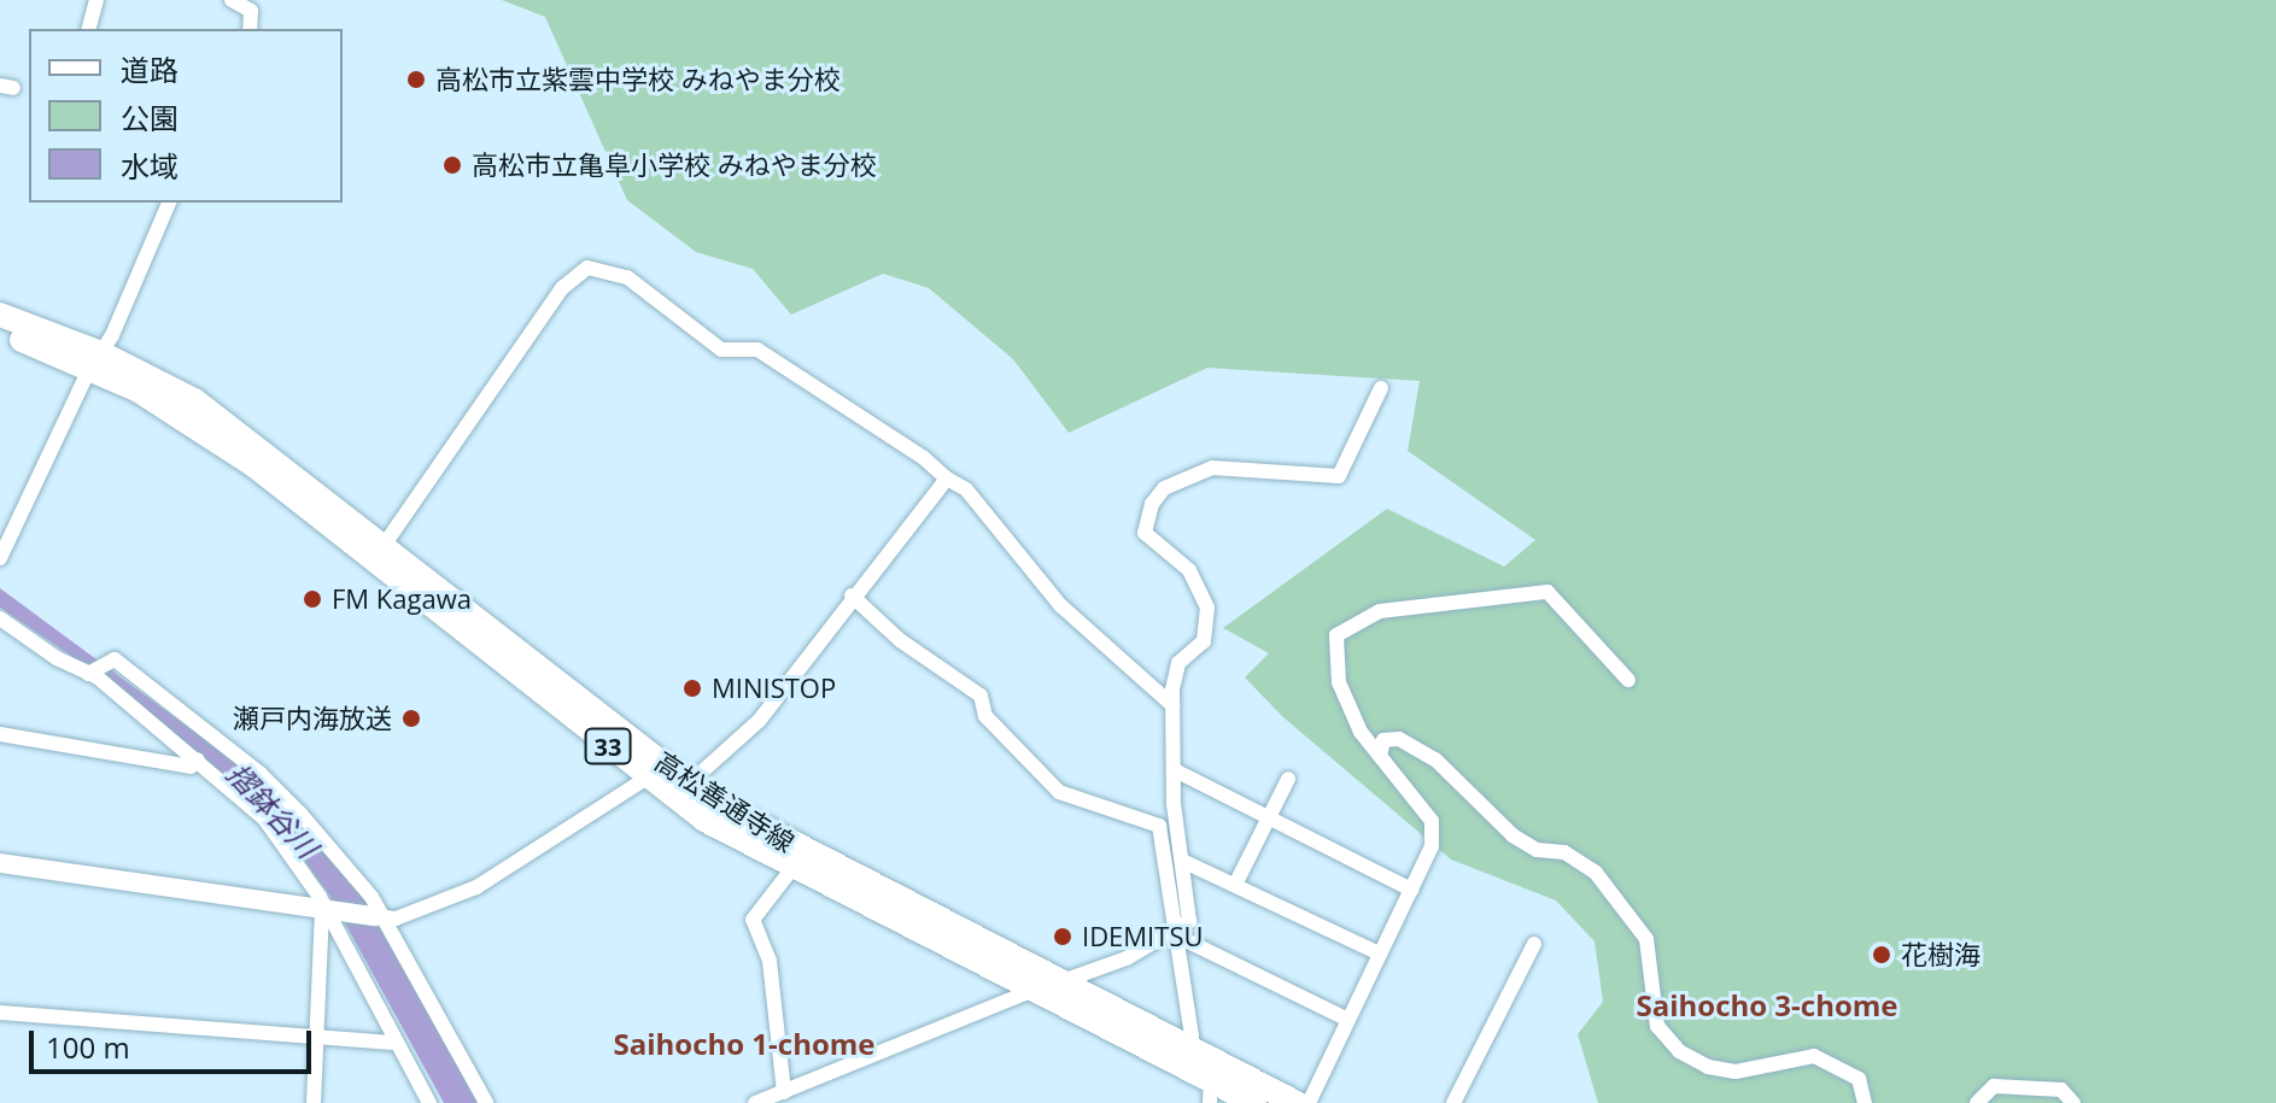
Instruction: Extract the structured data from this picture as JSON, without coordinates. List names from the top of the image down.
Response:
{
  "streets": {
    "main road": ["33", "高松善通寺線"]
  },
  "districts": ["Saihocho 3-chome", "Saihocho 1-chome"],
  "water": ["摺鉢谷川"],
  "places": [
    "高松市立紫雲中学校 みねやま分校",
    "高松市立亀阜小学校 みねやま分校",
    "FM Kagawa",
    "MINISTOP",
    "瀬戸内海放送",
    "IDEMITSU",
    "花樹海"
  ],
  "legend": ["道路", "公園", "水域"],
  "scale_bar": "100 m"
}
